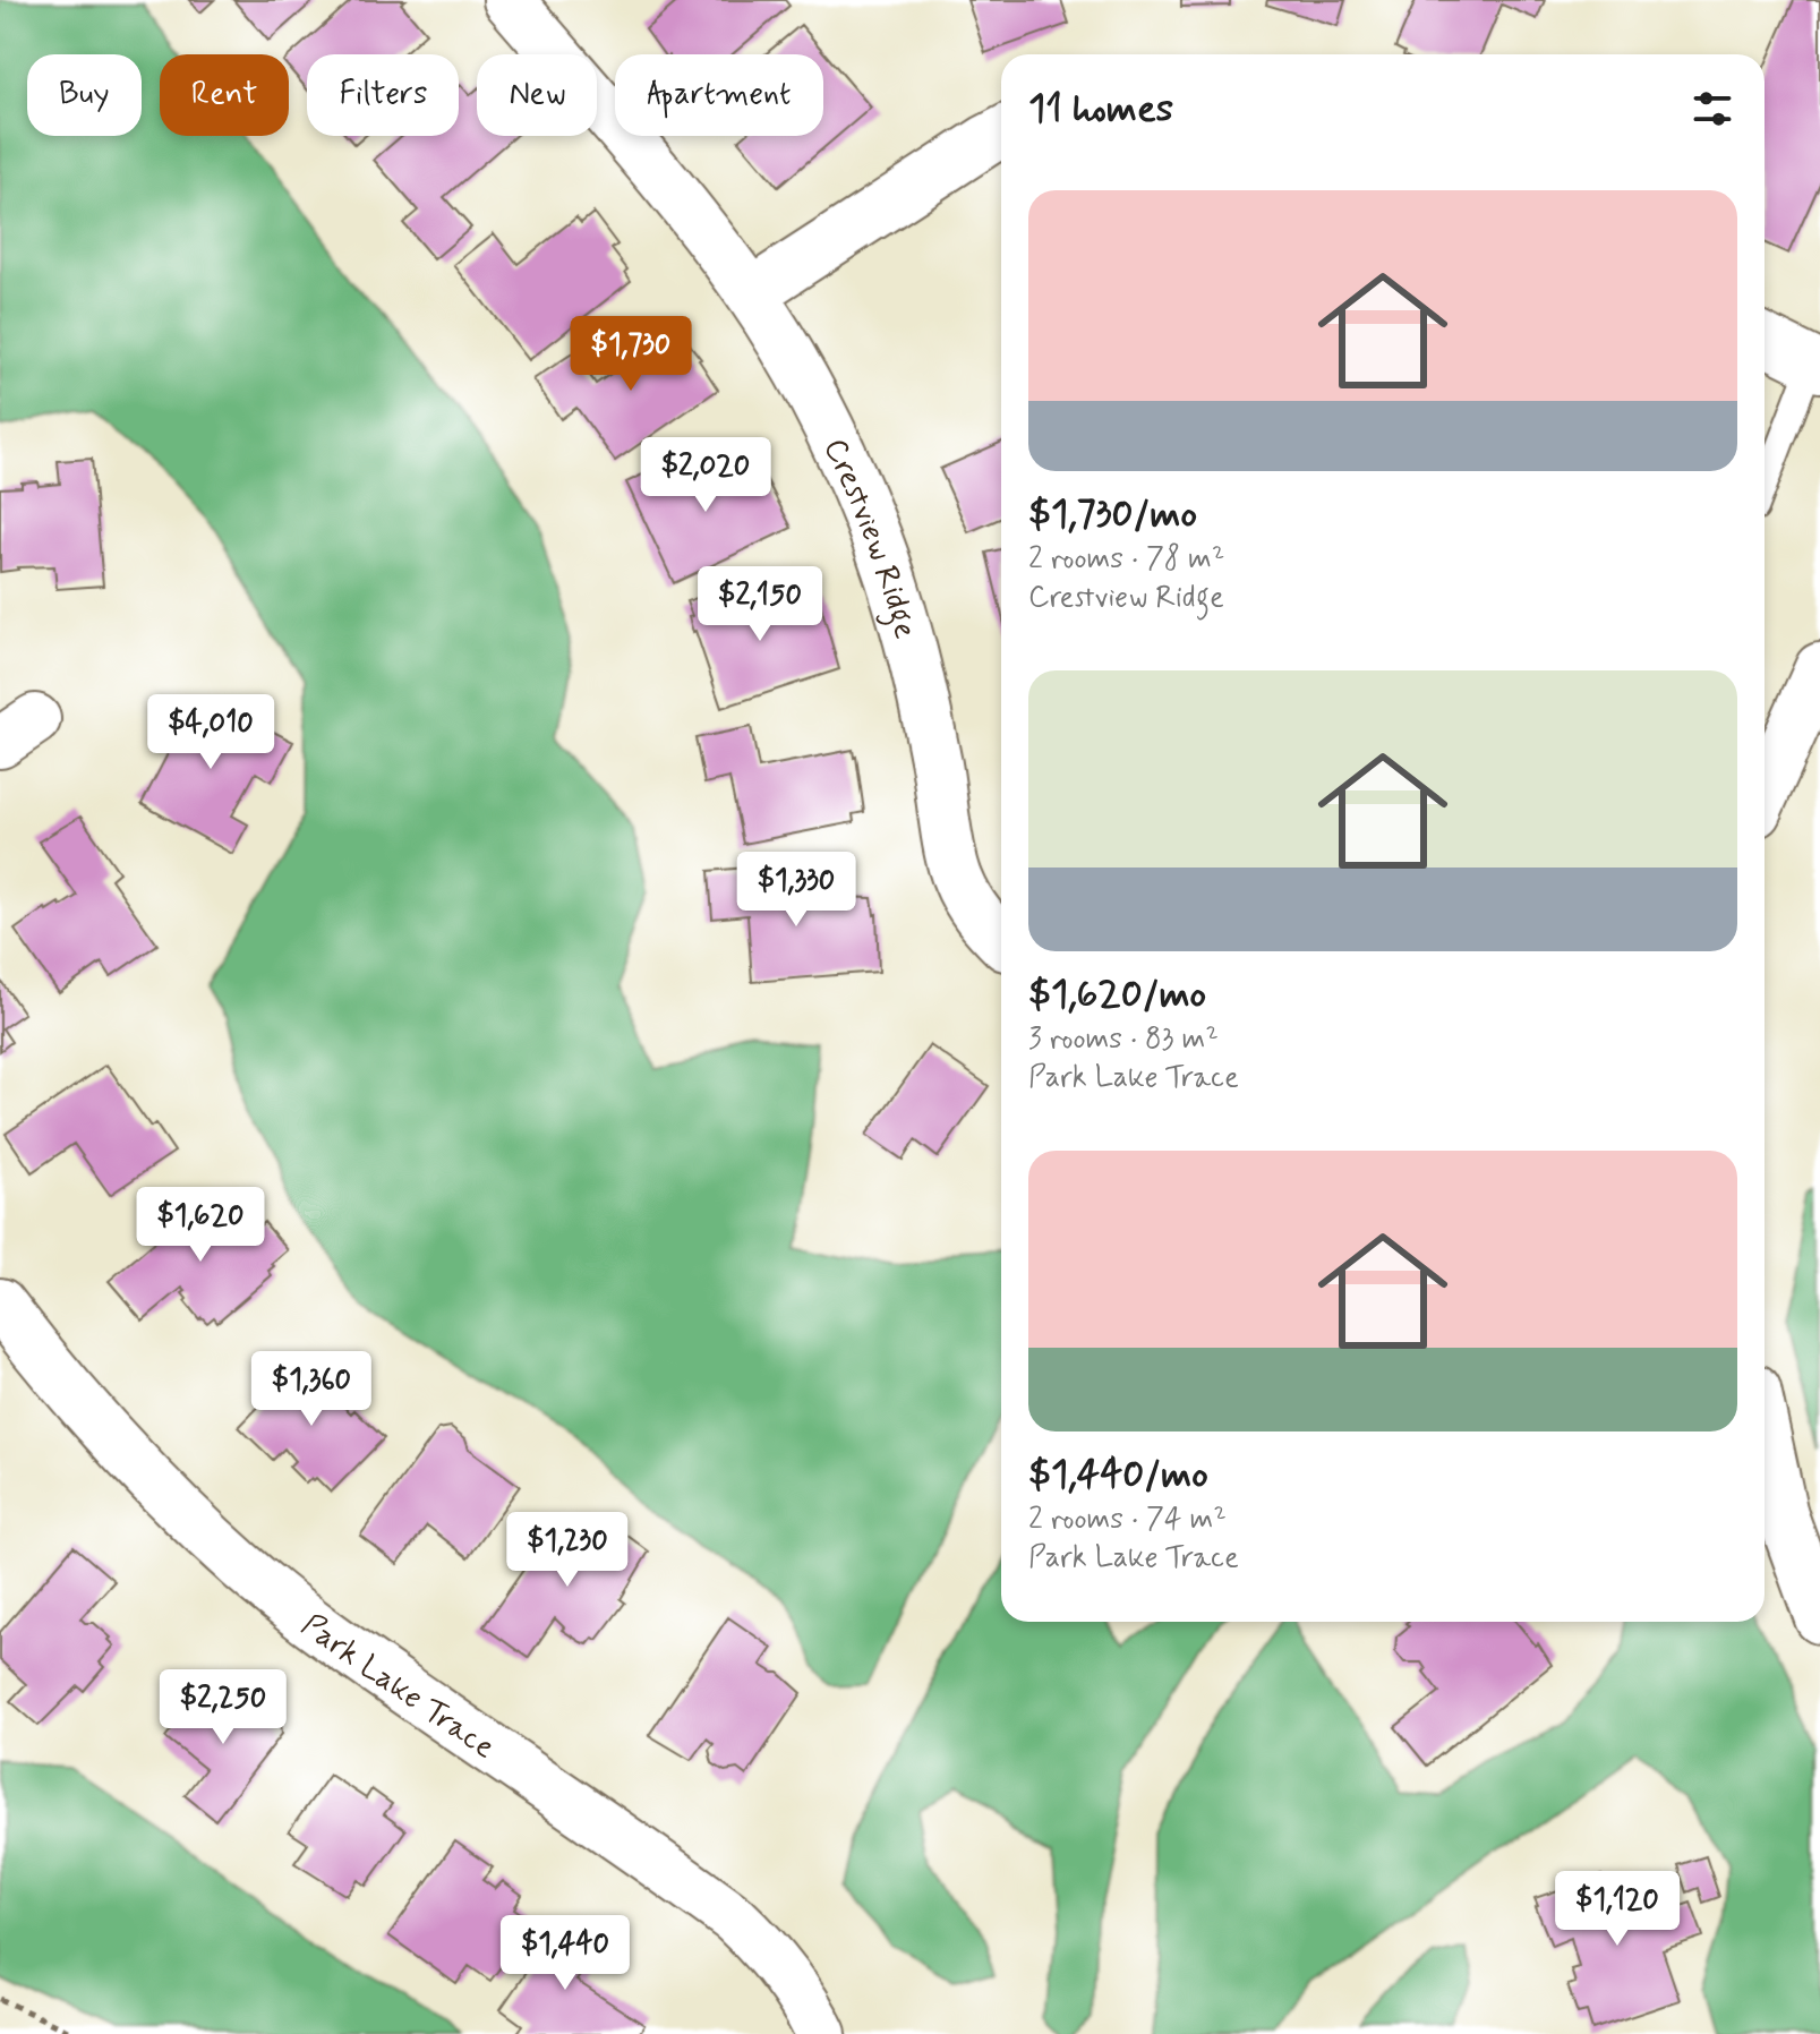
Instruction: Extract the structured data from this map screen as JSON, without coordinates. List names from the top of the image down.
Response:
{
  "streets": {
    "street": ["Crestview Ridge", "Park Lake Trace"]
  },
  "page": {
    "chip": [
      "Buy",
      "Rent",
      "Filters",
      "New",
      "Apartment"
    ],
    "heading": "11 homes",
    "list": [
      {
        "name": "$1,730/mo",
        "note": "2 rooms · 78 m² · Crestview Ridge"
      },
      {
        "name": "$1,620/mo",
        "note": "3 rooms · 83 m² · Park Lake Trace"
      },
      {
        "name": "$1,440/mo",
        "note": "2 rooms · 74 m² · Park Lake Trace"
      }
    ],
    "price": [
      "$1,730",
      "$2,020",
      "$2,150",
      "$4,010",
      "$1,330",
      "$1,620",
      "$1,360",
      "$1,230",
      "$2,250",
      "$1,120",
      "$1,440"
    ]
  }
}
